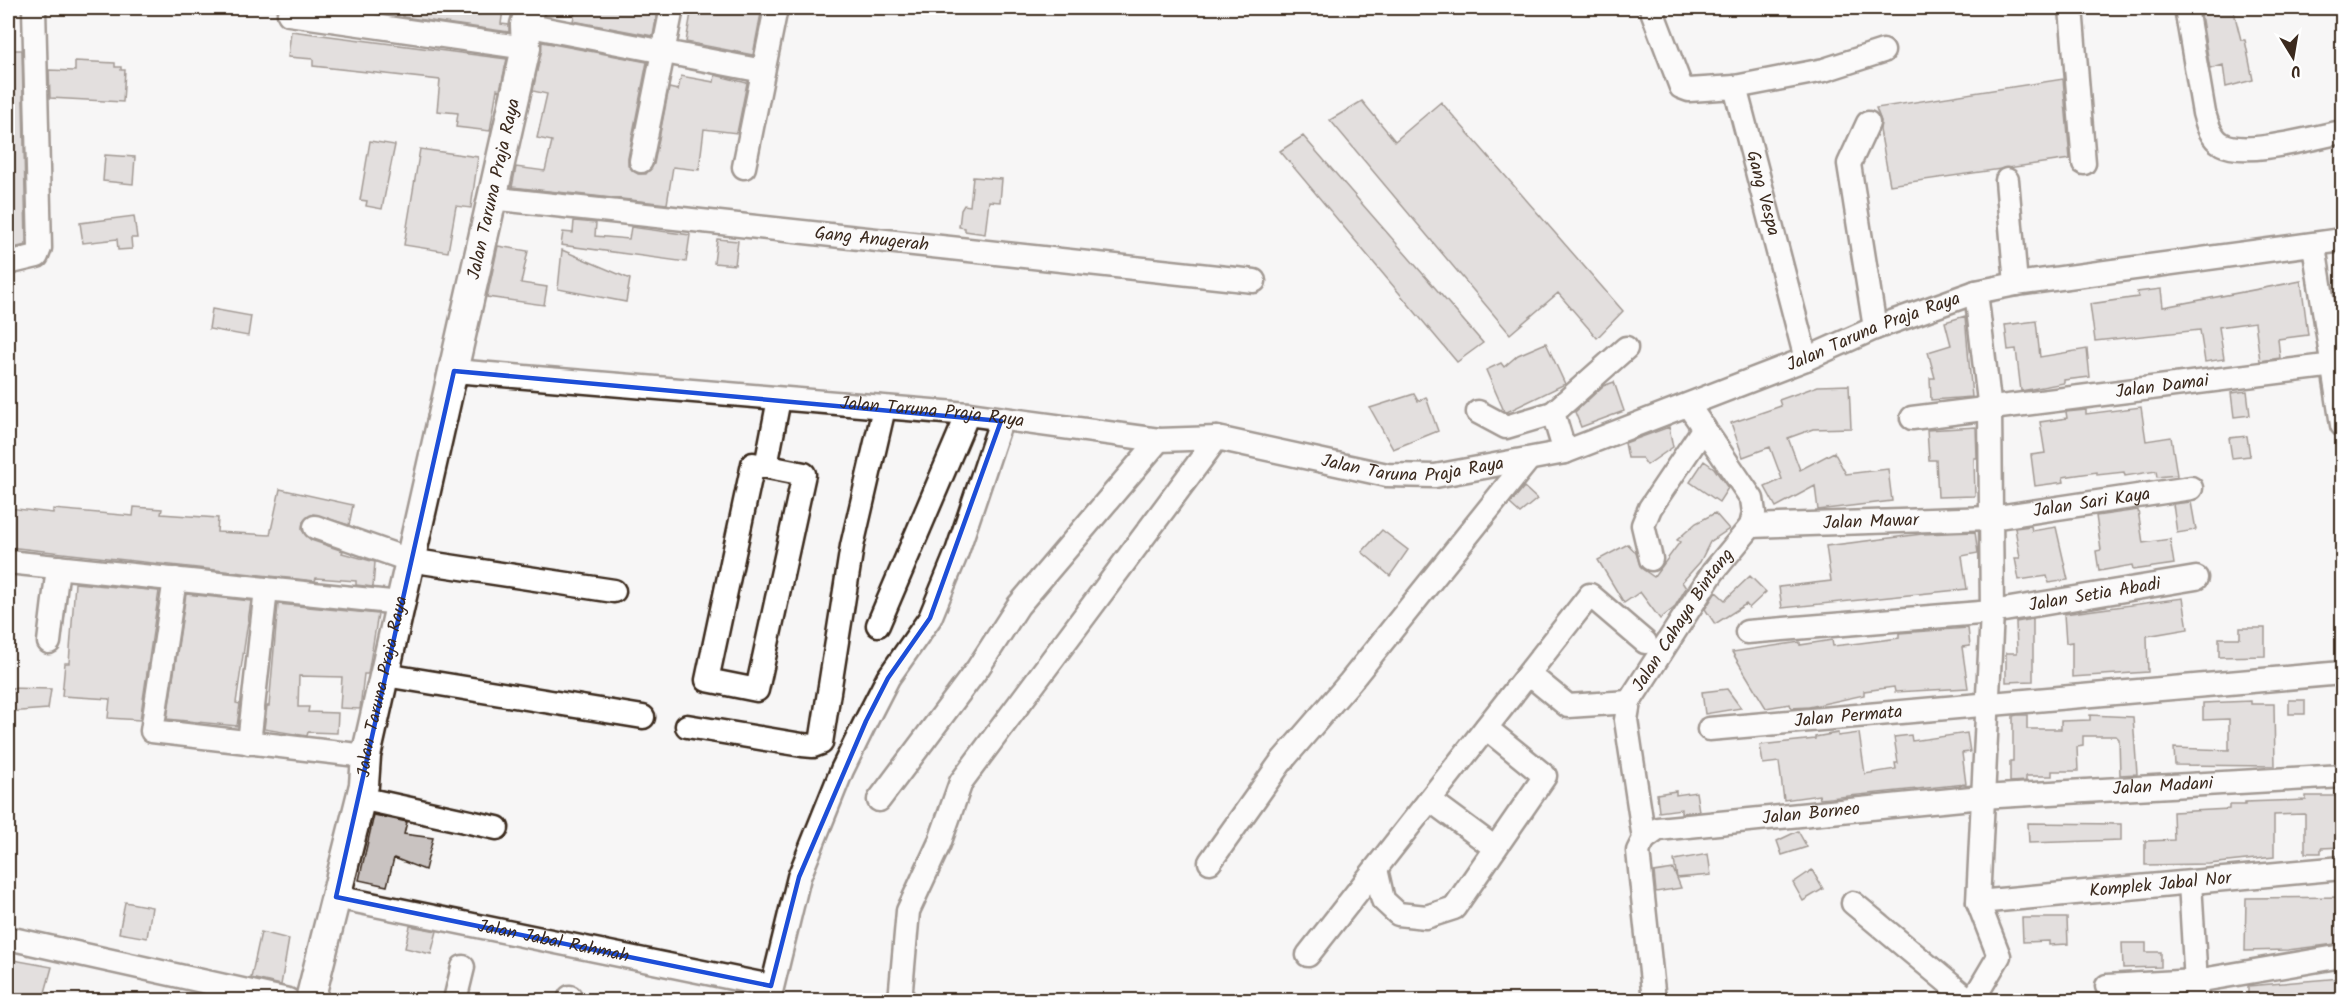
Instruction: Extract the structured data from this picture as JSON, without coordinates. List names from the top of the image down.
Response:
{
  "streets": {
    "main road": ["Jalan Taruna Praja Raya"],
    "street": [
      "Gang Vespa",
      "Gang Anugerah",
      "Jalan Damai",
      "Jalan Sari Kaya",
      "Jalan Mawar",
      "Jalan Setia Abadi",
      "Jalan Cahaya Bintang",
      "Jalan Permata",
      "Jalan Madani",
      "Jalan Borneo",
      "Komplek Jabal Nor",
      "Jalan Jabal Rahmah"
    ]
  },
  "crossings": [
    ["Jalan Taruna Praja Raya", "Gang Vespa"],
    ["Jalan Taruna Praja Raya", "Gang Anugerah"],
    ["Jalan Taruna Praja Raya", "Jalan Jabal Rahmah"],
    ["Jalan Sari Kaya", "Jalan Mawar"],
    ["Jalan Mawar", "Jalan Cahaya Bintang"],
    ["Jalan Cahaya Bintang", "Jalan Borneo"],
    ["Jalan Madani", "Jalan Borneo"]
  ],
  "north": "bottom"
}
